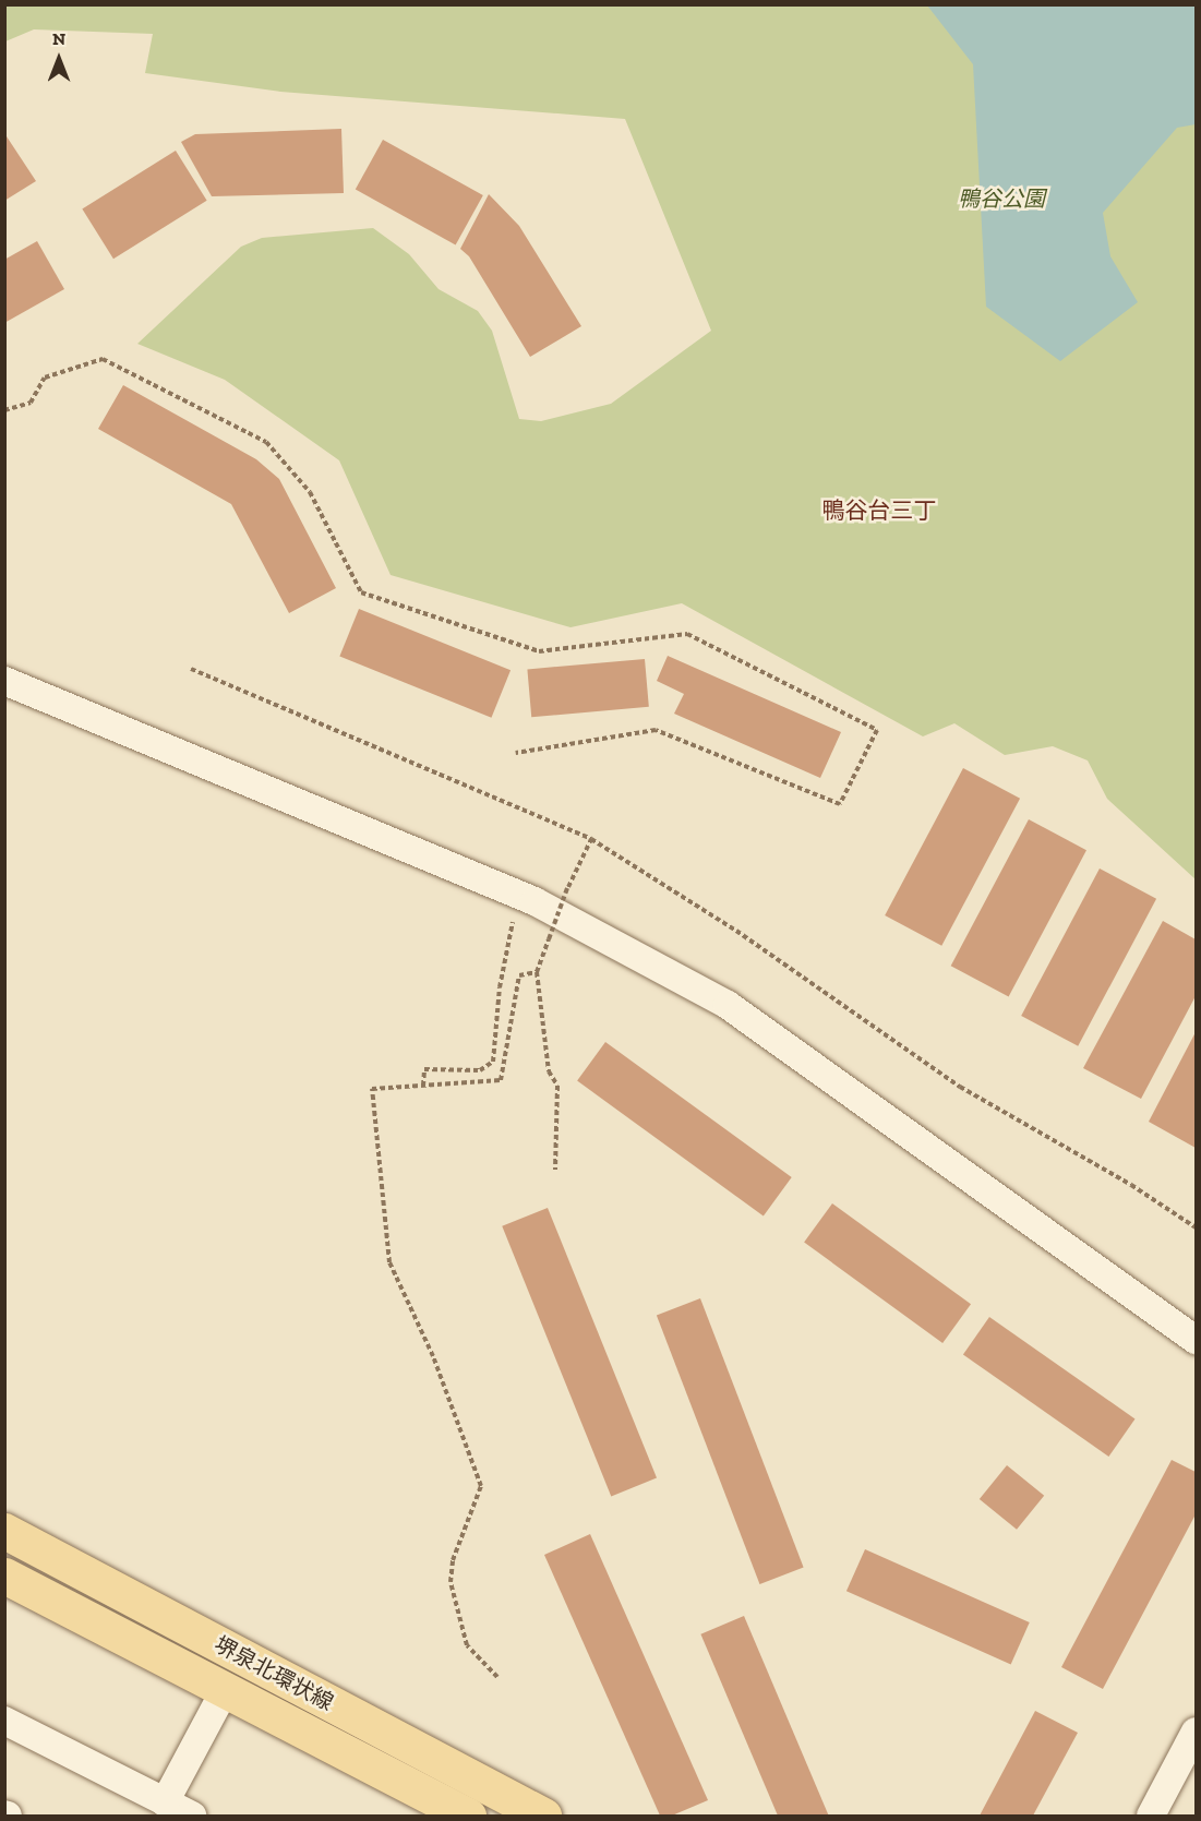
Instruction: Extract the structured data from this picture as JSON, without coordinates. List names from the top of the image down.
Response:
{
  "streets": {
    "main road": ["堺泉北環状線"]
  },
  "districts": ["鴨谷台三丁"],
  "parks": ["鴨谷公園"],
  "north": "top"
}
